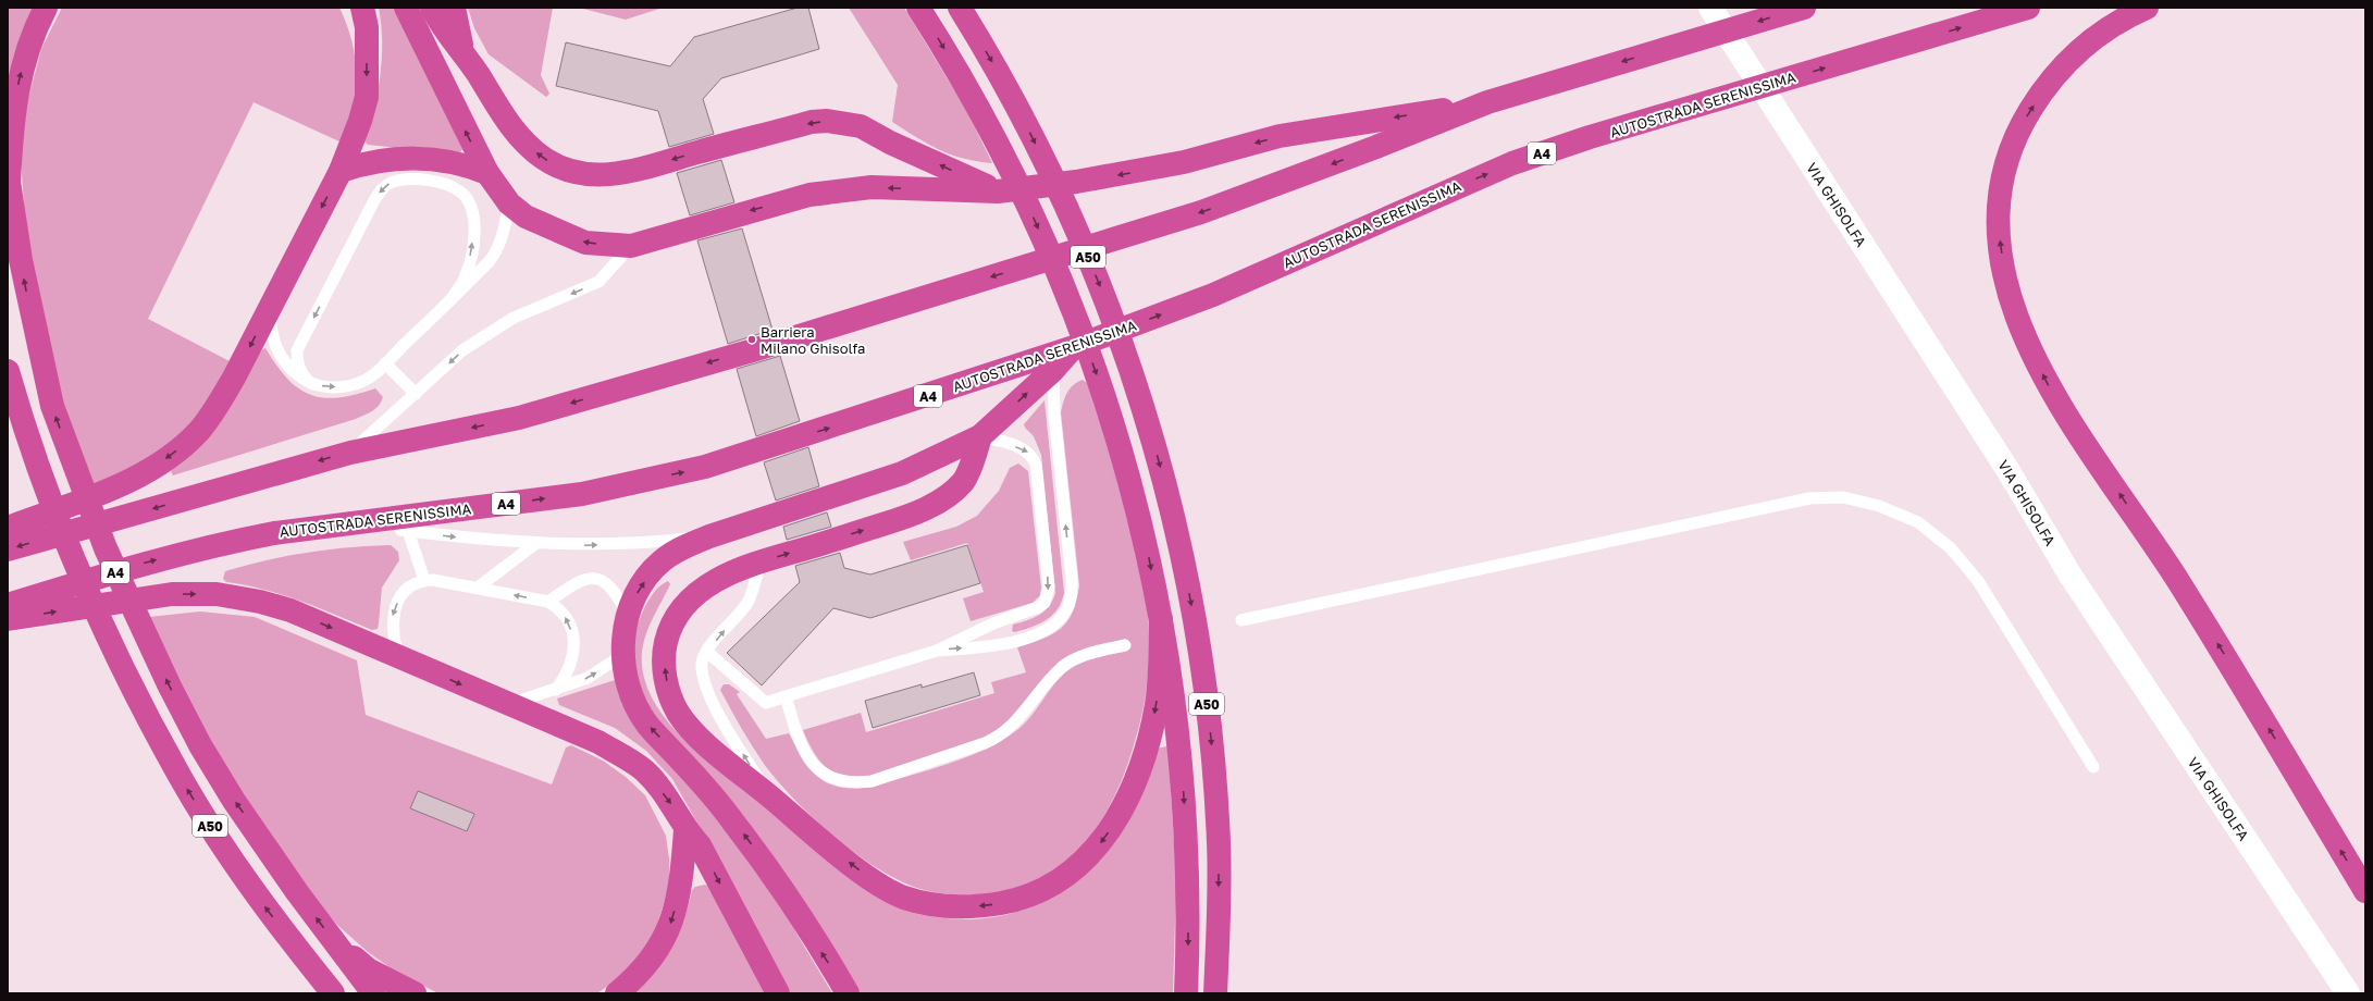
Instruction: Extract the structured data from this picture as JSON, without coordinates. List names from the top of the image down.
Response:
{
  "streets": {
    "highway": ["AUTOSTRADA SERENISSIMA", "A4", "A50"],
    "street": ["VIA GHISOLFA"]
  },
  "places": ["Barriera Milano Ghisolfa"]
}
